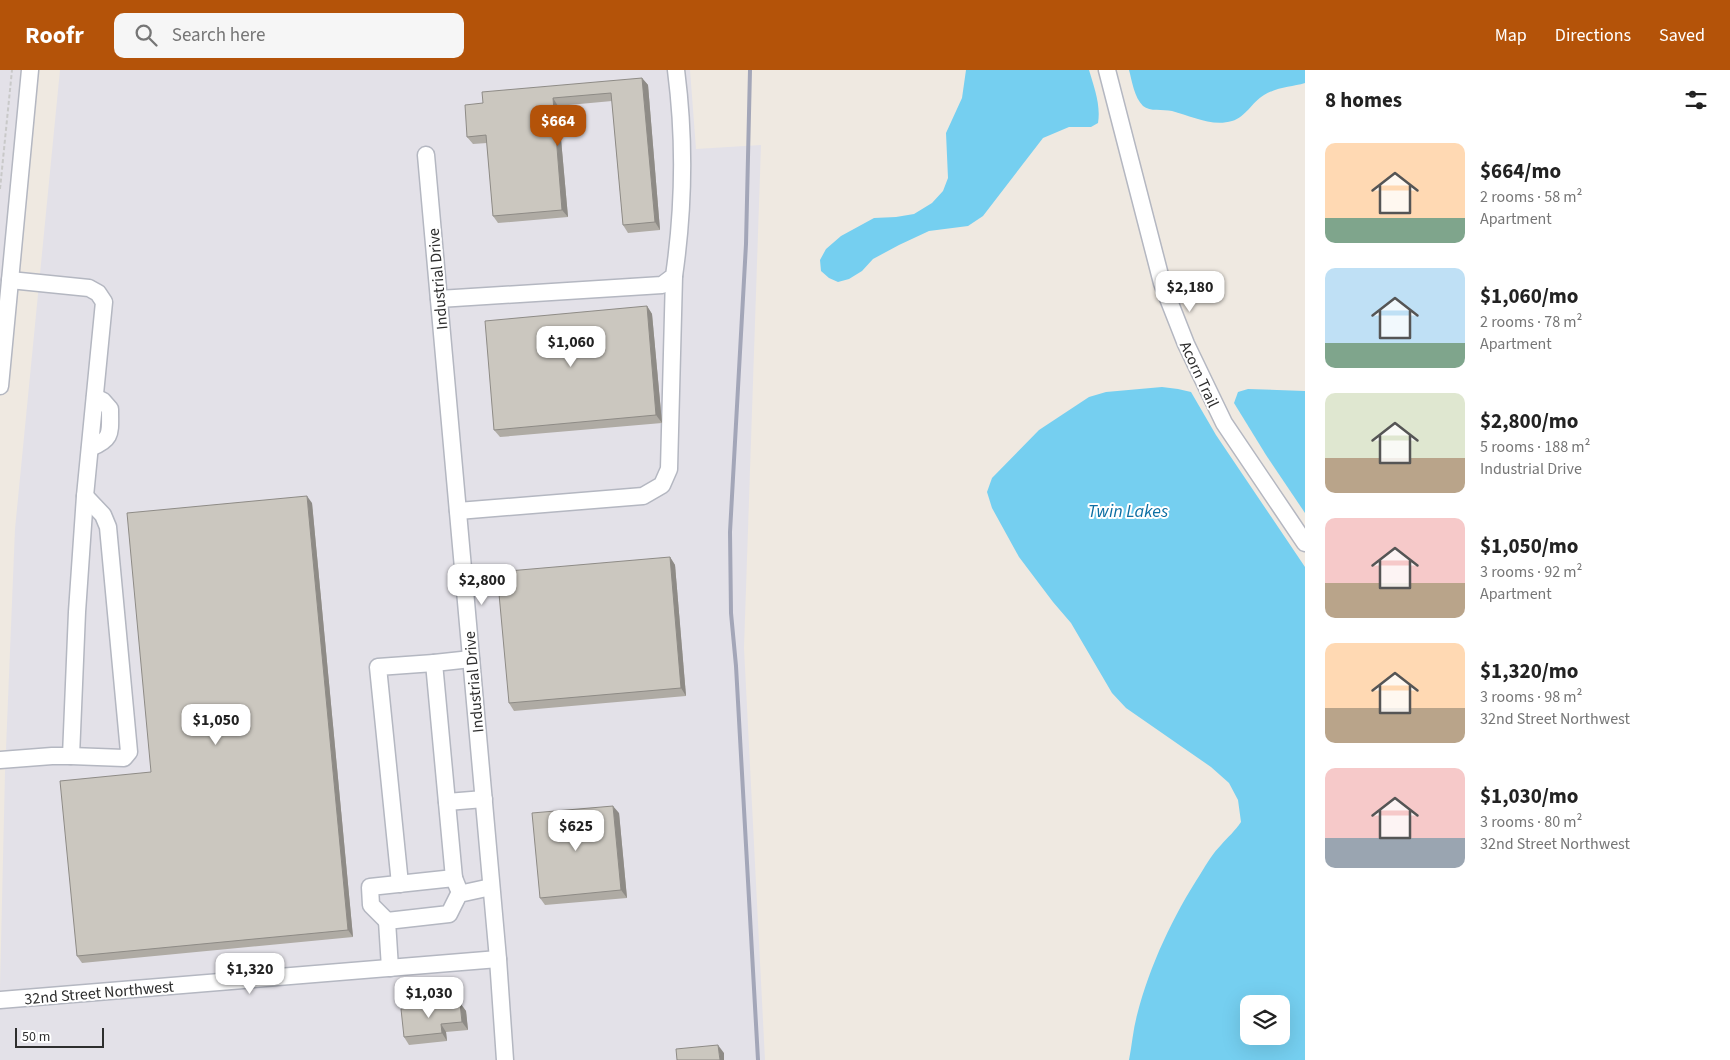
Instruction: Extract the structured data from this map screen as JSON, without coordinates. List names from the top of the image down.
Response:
{
  "streets": {
    "street": ["Industrial Drive", "Acorn Trail", "32nd Street Northwest"]
  },
  "crossings": [
    ["Industrial Drive", "32nd Street Northwest"]
  ],
  "water": ["Twin Lakes"],
  "scale_bar": "50 m",
  "page": {
    "header": "Roofr",
    "search": "Search here",
    "nav": ["Map", "Directions", "Saved"],
    "heading": "8 homes",
    "price": [
      "$664",
      "$2,180",
      "$1,060",
      "$2,800",
      "$1,050",
      "$625",
      "$1,320",
      "$1,030"
    ],
    "list": [
      {
        "name": "$664/mo",
        "note": "2 rooms · 58 m² · Apartment"
      },
      {
        "name": "$1,060/mo",
        "note": "2 rooms · 78 m² · Apartment"
      },
      {
        "name": "$2,800/mo",
        "note": "5 rooms · 188 m² · Industrial Drive"
      },
      {
        "name": "$1,050/mo",
        "note": "3 rooms · 92 m² · Apartment"
      },
      {
        "name": "$1,320/mo",
        "note": "3 rooms · 98 m² · 32nd Street Northwest"
      },
      {
        "name": "$1,030/mo",
        "note": "3 rooms · 80 m² · 32nd Street Northwest"
      }
    ],
    "scale": "50 m"
  }
}
